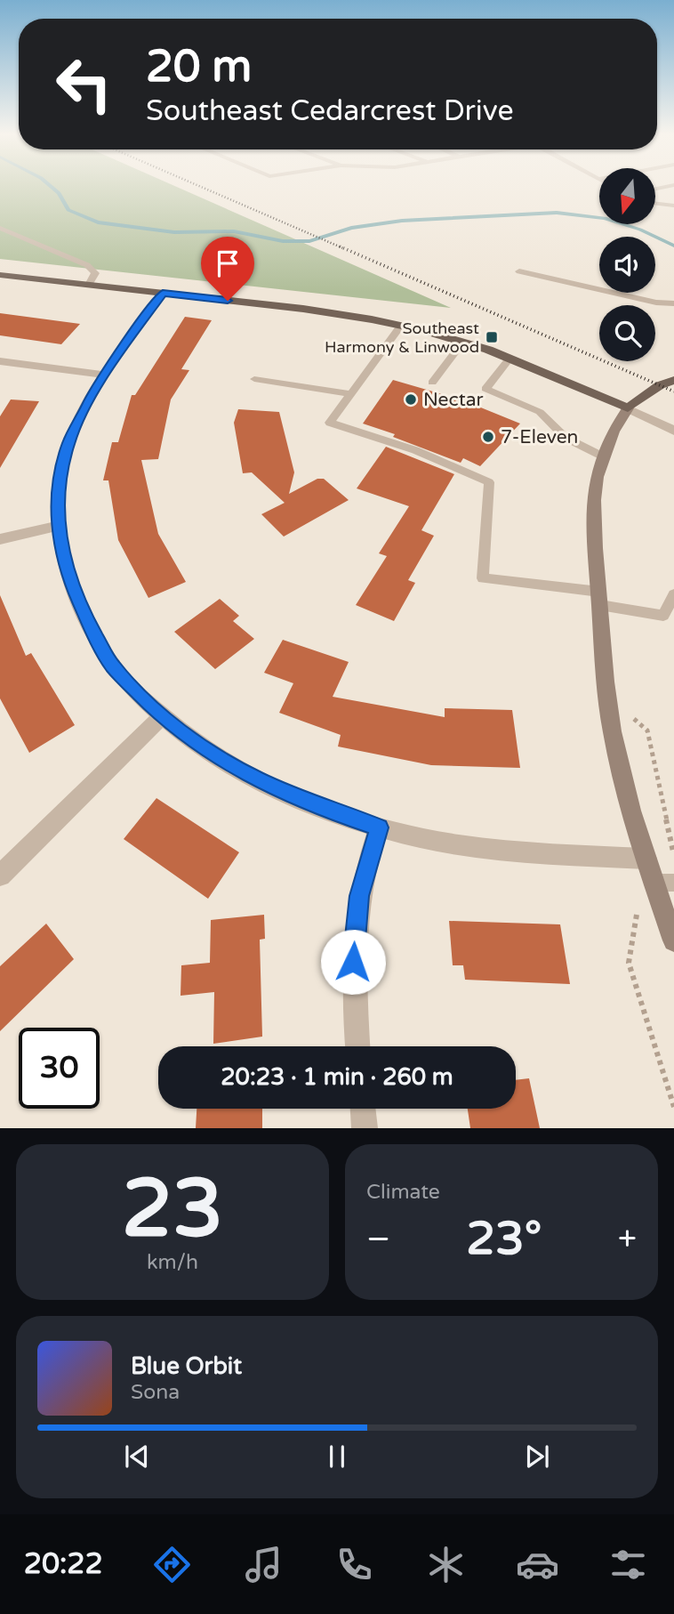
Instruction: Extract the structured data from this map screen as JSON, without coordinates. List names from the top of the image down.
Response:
{
  "places": {
    "transit": ["Southeast Harmony & Linwood"],
    "other": ["Nectar", "7-Eleven"]
  },
  "north": "bottom",
  "page": {
    "turn": ["20 m", "Southeast Cedarcrest Drive"],
    "limit": "30",
    "trip": "20:23 · 1 min · 260 m",
    "tile": [
      ["23", "km/h"],
      "Climate"
    ],
    "heat": ["−", "23°", "+"],
    "song": ["Blue Orbit", "Sona"],
    "tabs": "20:22"
  }
}
